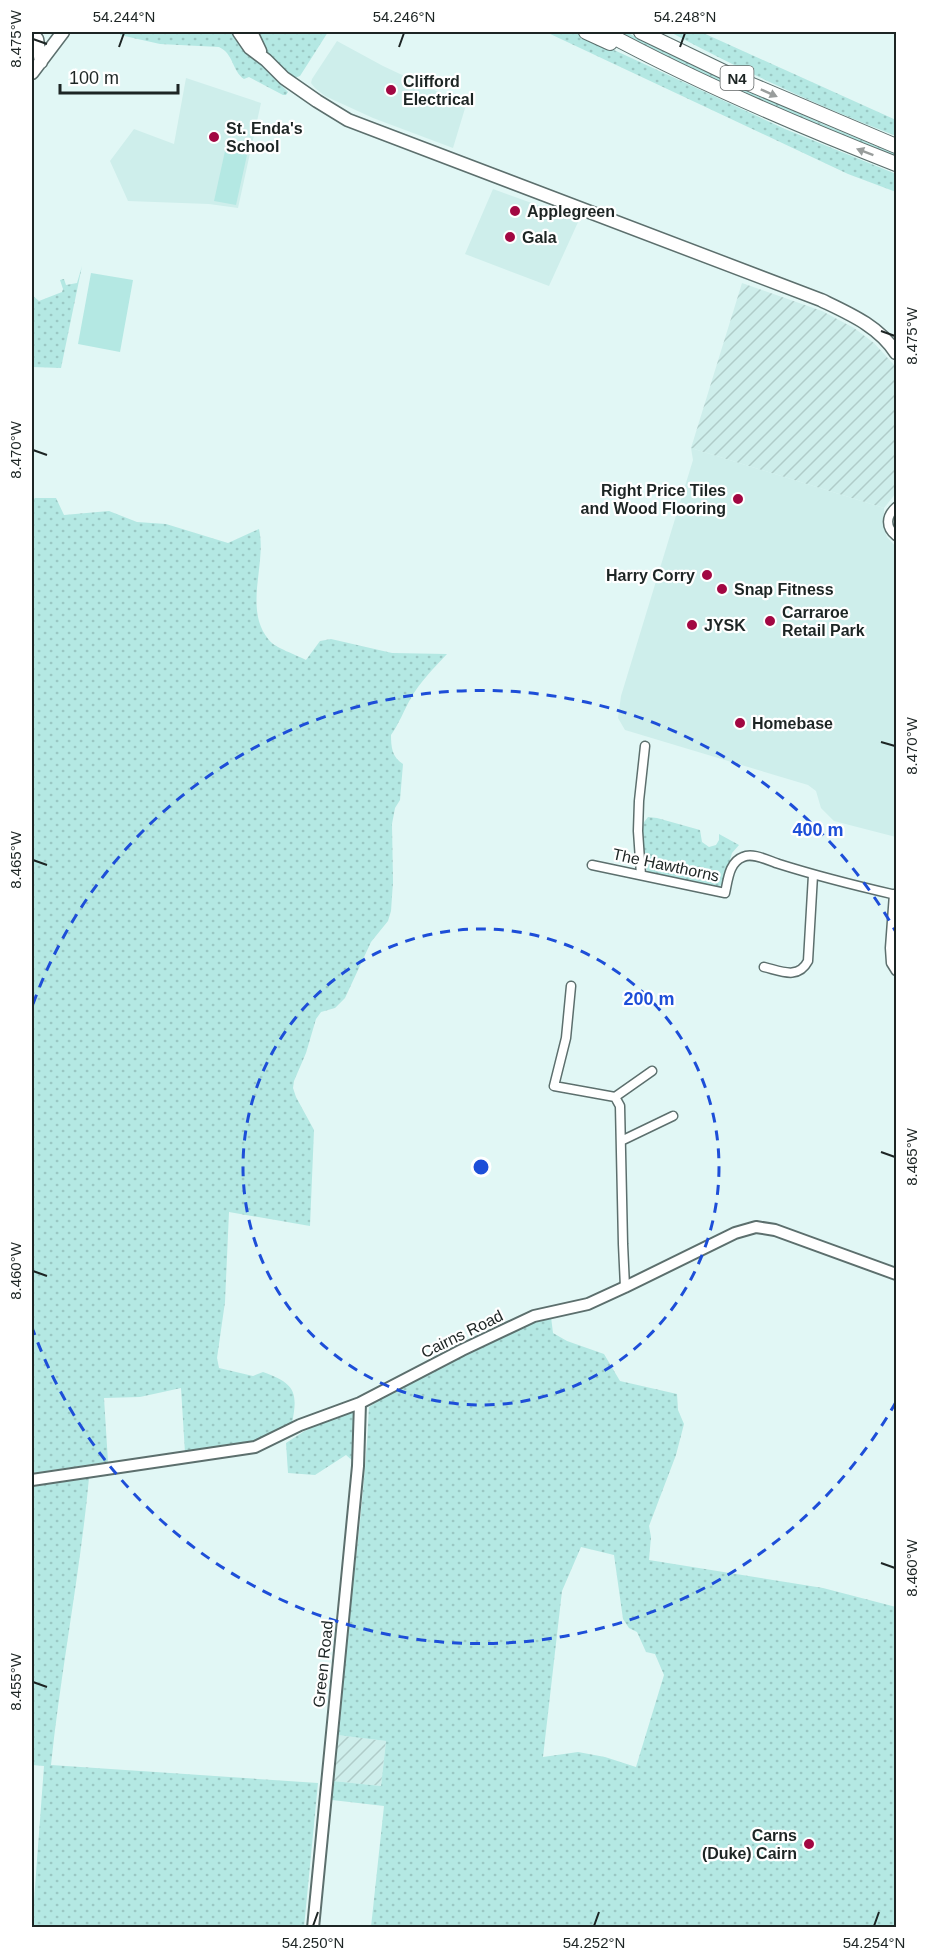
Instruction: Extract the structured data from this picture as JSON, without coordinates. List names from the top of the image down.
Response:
{
  "streets": {
    "highway": ["N4"],
    "street": ["The Hawthorns", "Cairns Road", "Green Road"]
  },
  "crossings": [
    ["Cairns Road", "Green Road"]
  ],
  "places": [
    "Clifford Electrical",
    "St. Enda's School",
    "Applegreen",
    "Gala",
    "Right Price Tiles and Wood Flooring",
    "Harry Corry",
    "Snap Fitness",
    "Carraroe Retail Park",
    "JYSK",
    "Homebase",
    "Carns (Duke) Cairn"
  ],
  "scale_bar": "100 m",
  "coordinates": [
    "54.244°N",
    "54.246°N",
    "54.248°N",
    "8.475°W",
    "8.470°W",
    "8.465°W",
    "8.460°W",
    "8.455°W",
    "54.250°N",
    "54.252°N",
    "54.254°N"
  ],
  "rings": ["400 m", "200 m"]
}
